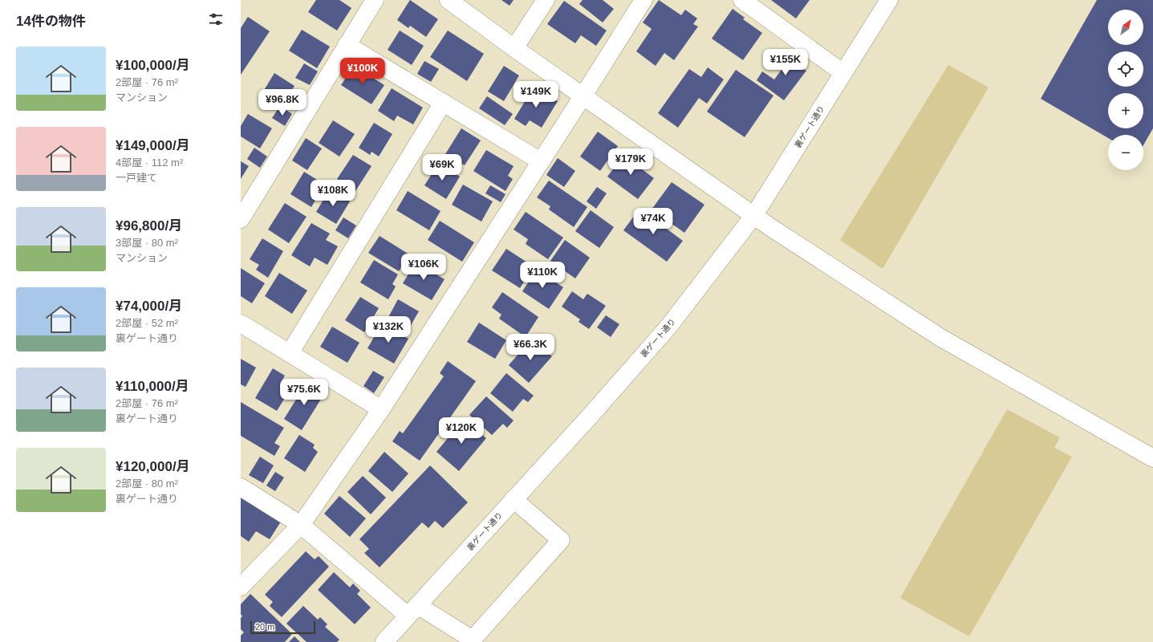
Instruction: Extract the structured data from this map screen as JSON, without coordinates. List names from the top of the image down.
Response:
{
  "streets": {
    "street": ["裏ゲート通り"]
  },
  "scale_bar": "20 m",
  "north": "top right",
  "page": {
    "heading": "14件の物件",
    "map_buttons": ["+", "−"],
    "list": [
      {
        "name": "¥100,000/月",
        "note": "2部屋 · 76 m² · マンション"
      },
      {
        "name": "¥149,000/月",
        "note": "4部屋 · 112 m² · 一戸建て"
      },
      {
        "name": "¥96,800/月",
        "note": "3部屋 · 80 m² · マンション"
      },
      {
        "name": "¥74,000/月",
        "note": "2部屋 · 52 m² · 裏ゲート通り"
      },
      {
        "name": "¥110,000/月",
        "note": "2部屋 · 76 m² · 裏ゲート通り"
      },
      {
        "name": "¥120,000/月",
        "note": "2部屋 · 80 m² · 裏ゲート通り"
      }
    ],
    "price": [
      "¥155K",
      "¥100K",
      "¥149K",
      "¥96.8K",
      "¥179K",
      "¥69K",
      "¥108K",
      "¥74K",
      "¥106K",
      "¥110K",
      "¥132K",
      "¥66.3K",
      "¥75.6K",
      "¥120K"
    ],
    "scale": "20 m"
  }
}
